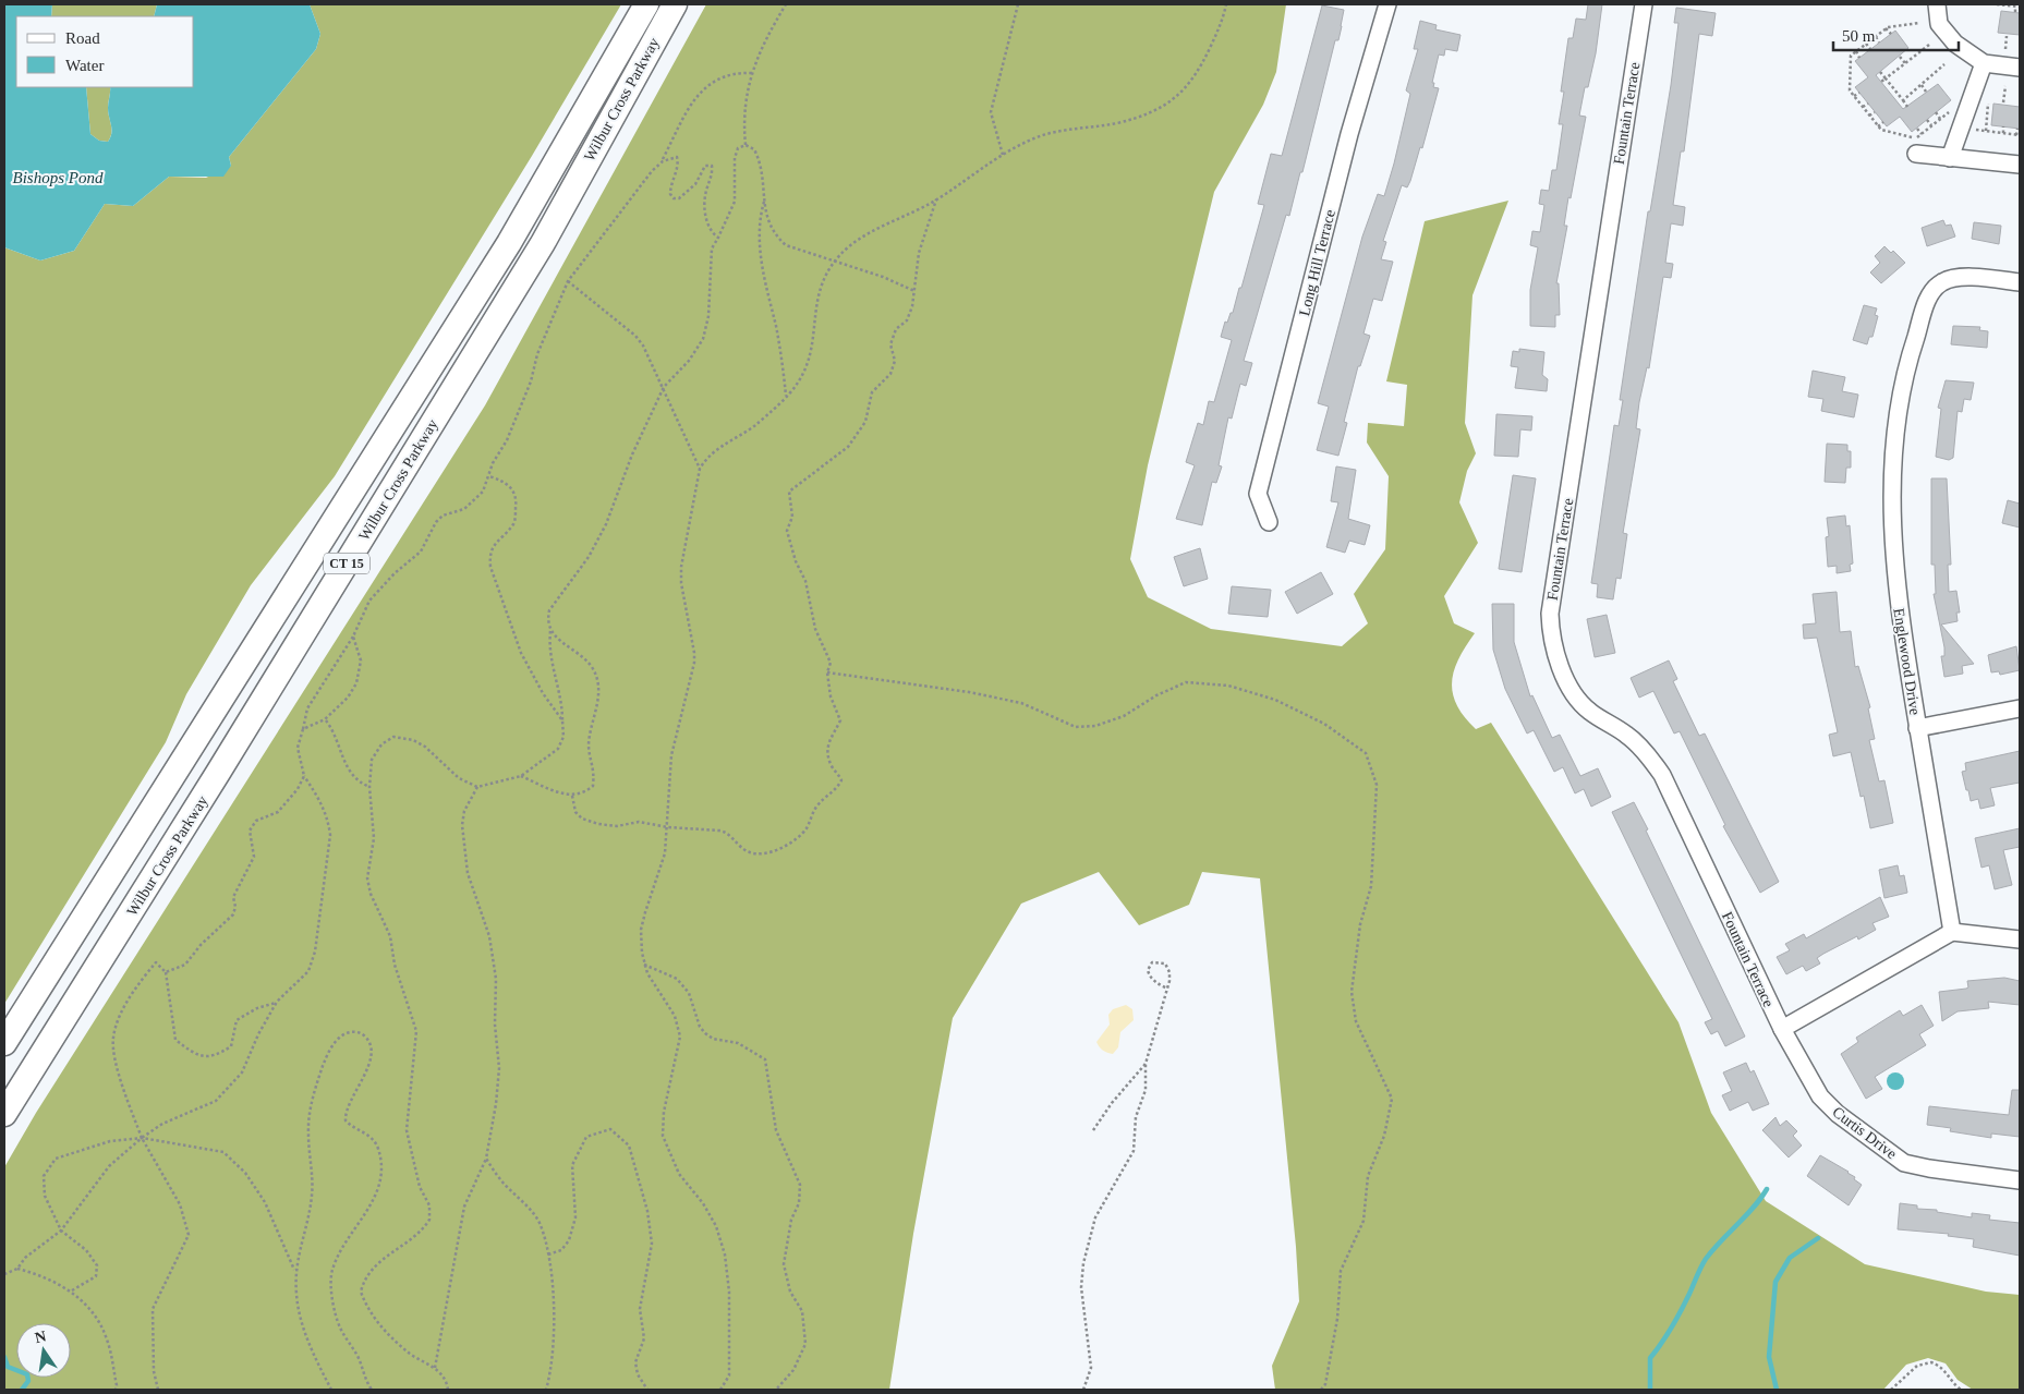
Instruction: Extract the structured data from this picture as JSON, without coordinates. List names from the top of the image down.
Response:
{
  "streets": {
    "highway": ["Wilbur Cross Parkway", "CT 15"],
    "street": [
      "Fountain Terrace",
      "Long Hill Terrace",
      "Englewood Drive",
      "Curtis Drive"
    ]
  },
  "crossings": [
    ["Fountain Terrace", "Curtis Drive"]
  ],
  "water": ["Bishops Pond"],
  "legend": ["Road", "Water"],
  "scale_bar": "50 m",
  "north": "top"
}
